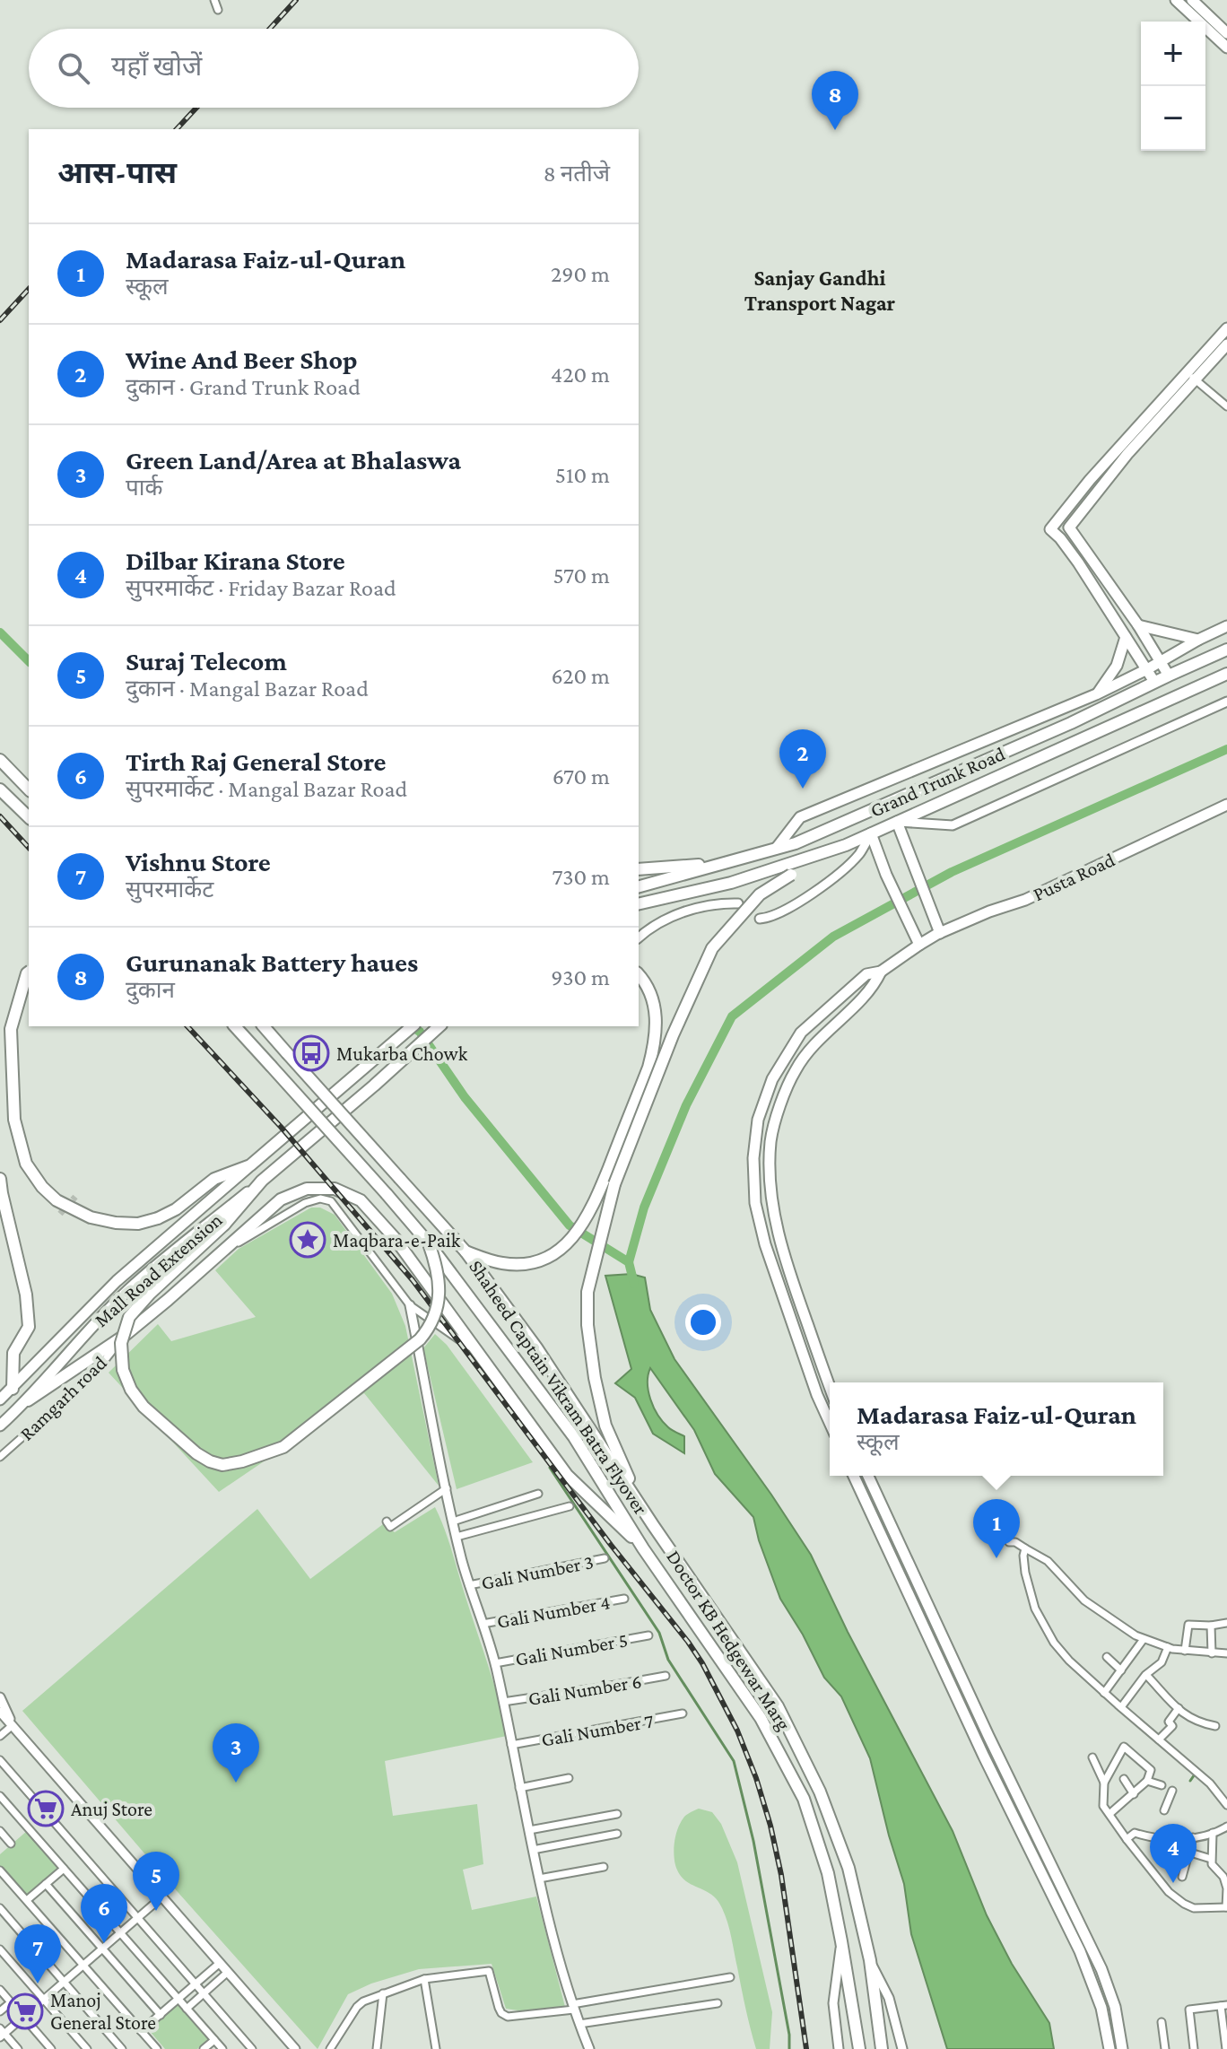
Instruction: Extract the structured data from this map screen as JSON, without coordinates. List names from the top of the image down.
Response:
{
  "streets": {
    "highway": ["Grand Trunk Road", "Shaheed Captain Vikram Batra Flyover", "Doctor KB Hedgewar Marg"],
    "main road": ["Pusta Road", "Mall Road Extension"],
    "street": [
      "Ramgarh road",
      "Gali Number 3",
      "Gali Number 4",
      "Gali Number 5",
      "Gali Number 6",
      "Gali Number 7"
    ]
  },
  "crossings": [
    ["Shaheed Captain Vikram Batra Flyover", "Doctor KB Hedgewar Marg"]
  ],
  "districts": ["Sanjay Gandhi Transport Nagar"],
  "places": {
    "bus stop": ["Mukarba Chowk"],
    "place": ["Maqbara-e-Paik"],
    "supermarket": ["Anuj Store", "Manoj General Store"]
  },
  "page": {
    "map_buttons": ["+", "−"],
    "search": "यहाँ खोजें",
    "pins": [
      "8",
      "2",
      "1",
      "3",
      "4",
      "5",
      "6",
      "7"
    ],
    "heading": ["आस-पास", "8 नतीजे"],
    "list": [
      {
        "mark": "1",
        "name": "Madarasa Faiz-ul-Quran",
        "note": "स्कूल",
        "value": "290 m"
      },
      {
        "mark": "2",
        "name": "Wine And Beer Shop",
        "note": "दुकान · Grand Trunk Road",
        "value": "420 m"
      },
      {
        "mark": "3",
        "name": "Green Land/Area at Bhalaswa",
        "note": "पार्क",
        "value": "510 m"
      },
      {
        "mark": "4",
        "name": "Dilbar Kirana Store",
        "note": "सुपरमार्केट · Friday Bazar Road",
        "value": "570 m"
      },
      {
        "mark": "5",
        "name": "Suraj Telecom",
        "note": "दुकान · Mangal Bazar Road",
        "value": "620 m"
      },
      {
        "mark": "6",
        "name": "Tirth Raj General Store",
        "note": "सुपरमार्केट · Mangal Bazar Road",
        "value": "670 m"
      },
      {
        "mark": "7",
        "name": "Vishnu Store",
        "note": "सुपरमार्केट",
        "value": "730 m"
      },
      {
        "mark": "8",
        "name": "Gurunanak Battery haues",
        "note": "दुकान",
        "value": "930 m"
      }
    ],
    "popup": ["Madarasa Faiz-ul-Quran", "स्कूल"]
  }
}
